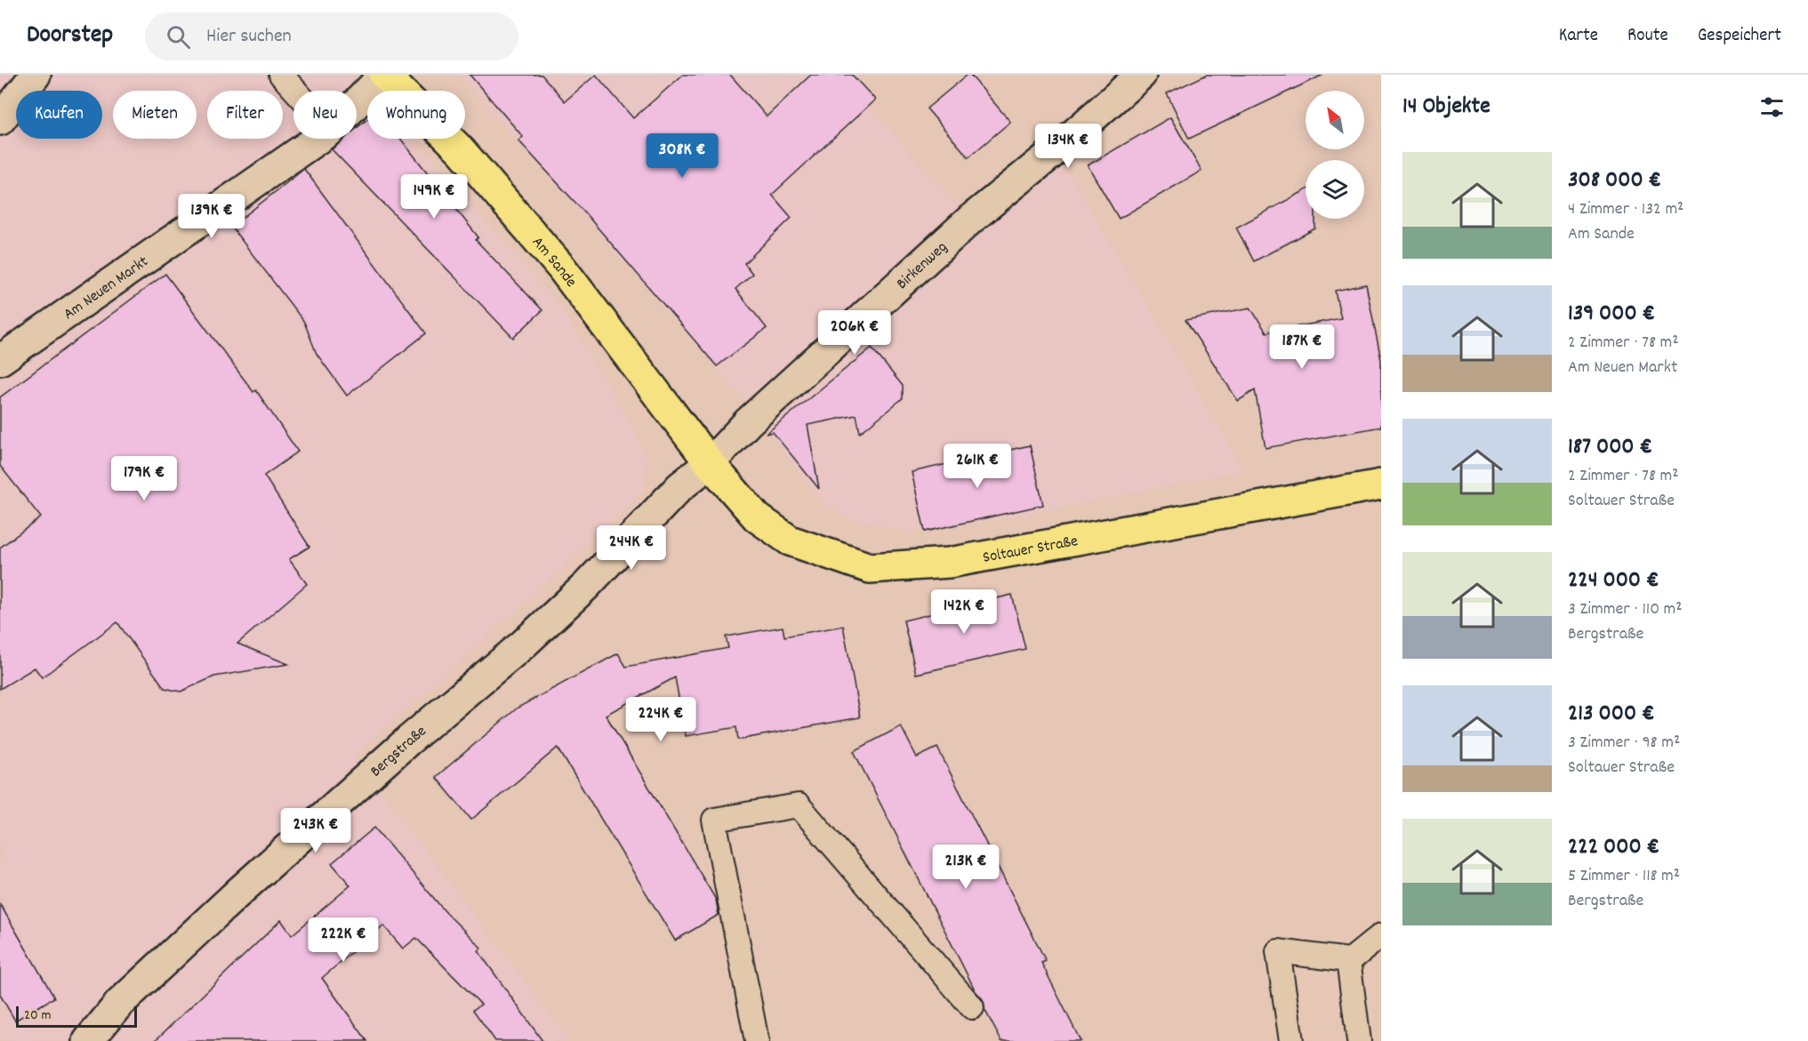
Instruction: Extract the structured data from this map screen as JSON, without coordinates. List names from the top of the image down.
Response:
{
  "streets": {
    "main road": ["Am Sande", "Soltauer Straße"],
    "street": ["Birkenweg", "Am Neuen Markt", "Bergstraße"]
  },
  "crossings": [
    ["Am Sande", "Birkenweg"],
    ["Am Sande", "Am Neuen Markt"],
    ["Am Sande", "Soltauer Straße"],
    ["Am Sande", "Bergstraße"],
    ["Birkenweg", "Soltauer Straße"],
    ["Birkenweg", "Bergstraße"],
    ["Soltauer Straße", "Bergstraße"]
  ],
  "scale_bar": "20 m",
  "north": "top left",
  "page": {
    "header": "Doorstep",
    "search": "Hier suchen",
    "nav": ["Karte", "Route", "Gespeichert"],
    "heading": "14 Objekte",
    "chip": [
      "Kaufen",
      "Mieten",
      "Filter",
      "Neu",
      "Wohnung"
    ],
    "price": [
      "134K €",
      "308K €",
      "149K €",
      "139K €",
      "206K €",
      "187K €",
      "261K €",
      "179K €",
      "244K €",
      "142K €",
      "224K €",
      "243K €",
      "213K €",
      "222K €"
    ],
    "list": [
      {
        "name": "308 000 €",
        "note": "4 Zimmer · 132 m² · Am Sande"
      },
      {
        "name": "139 000 €",
        "note": "2 Zimmer · 78 m² · Am Neuen Markt"
      },
      {
        "name": "187 000 €",
        "note": "2 Zimmer · 78 m² · Soltauer Straße"
      },
      {
        "name": "224 000 €",
        "note": "3 Zimmer · 110 m² · Bergstraße"
      },
      {
        "name": "213 000 €",
        "note": "3 Zimmer · 98 m² · Soltauer Straße"
      },
      {
        "name": "222 000 €",
        "note": "5 Zimmer · 118 m² · Bergstraße"
      }
    ],
    "scale": "20 m"
  }
}
